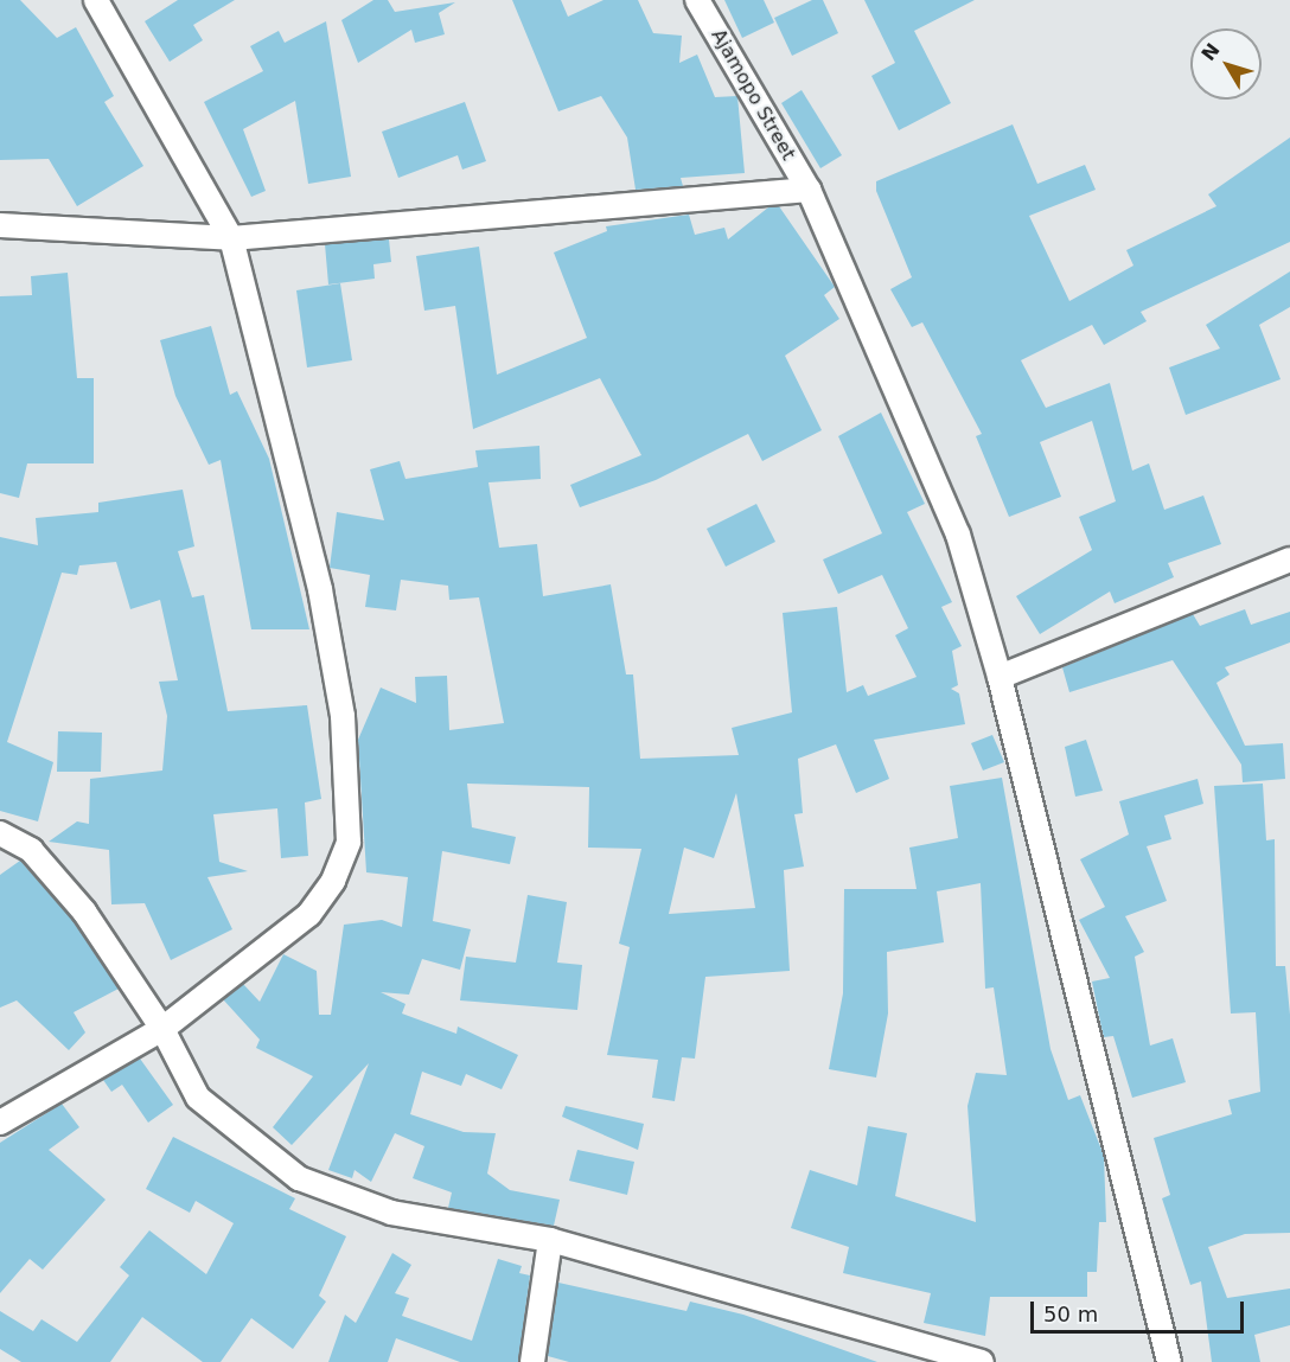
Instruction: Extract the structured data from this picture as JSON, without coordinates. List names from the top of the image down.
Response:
{
  "streets": {
    "street": ["Ajamopo Street"]
  },
  "scale_bar": "50 m",
  "north": "top left"
}
